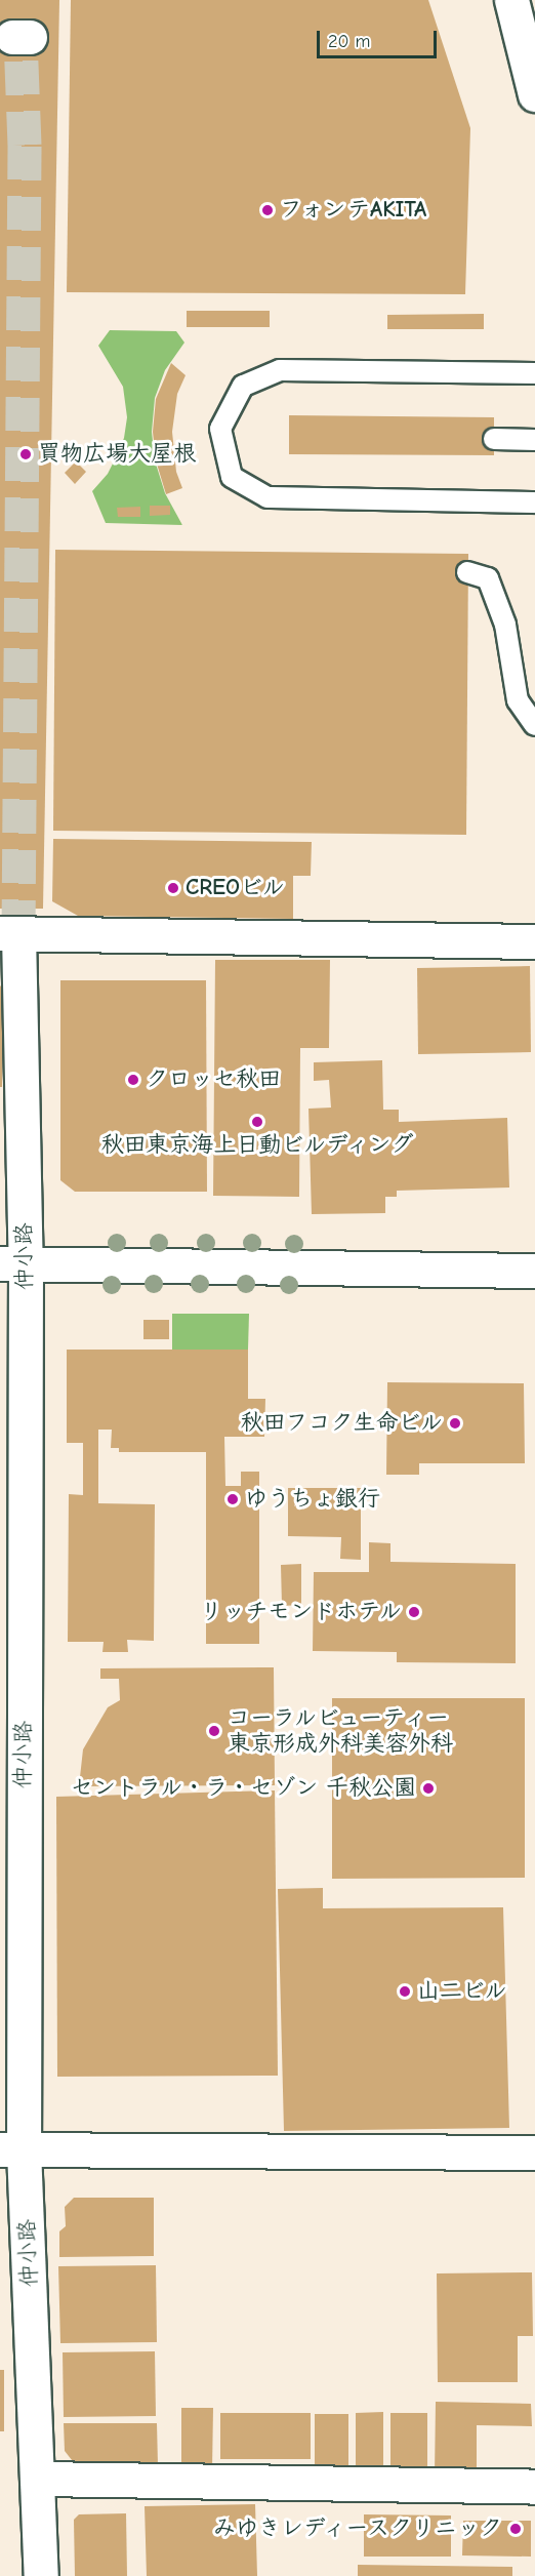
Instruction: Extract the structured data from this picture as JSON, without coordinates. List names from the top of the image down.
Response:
{
  "streets": {
    "street": ["仲小路"]
  },
  "places": [
    "フォンテAKITA",
    "買物広場大屋根",
    "CREOビル",
    "クロッセ秋田",
    "秋田東京海上日動ビルディング",
    "秋田フコク生命ビル",
    "ゆうちょ銀行",
    "リッチモンドホテル",
    "コーラルビューティー 東京形成外科美容外科",
    "セントラル・ラ・セゾン 千秋公園",
    "山二ビル",
    "みゆきレディースクリニック"
  ],
  "scale_bar": "20 m"
}
